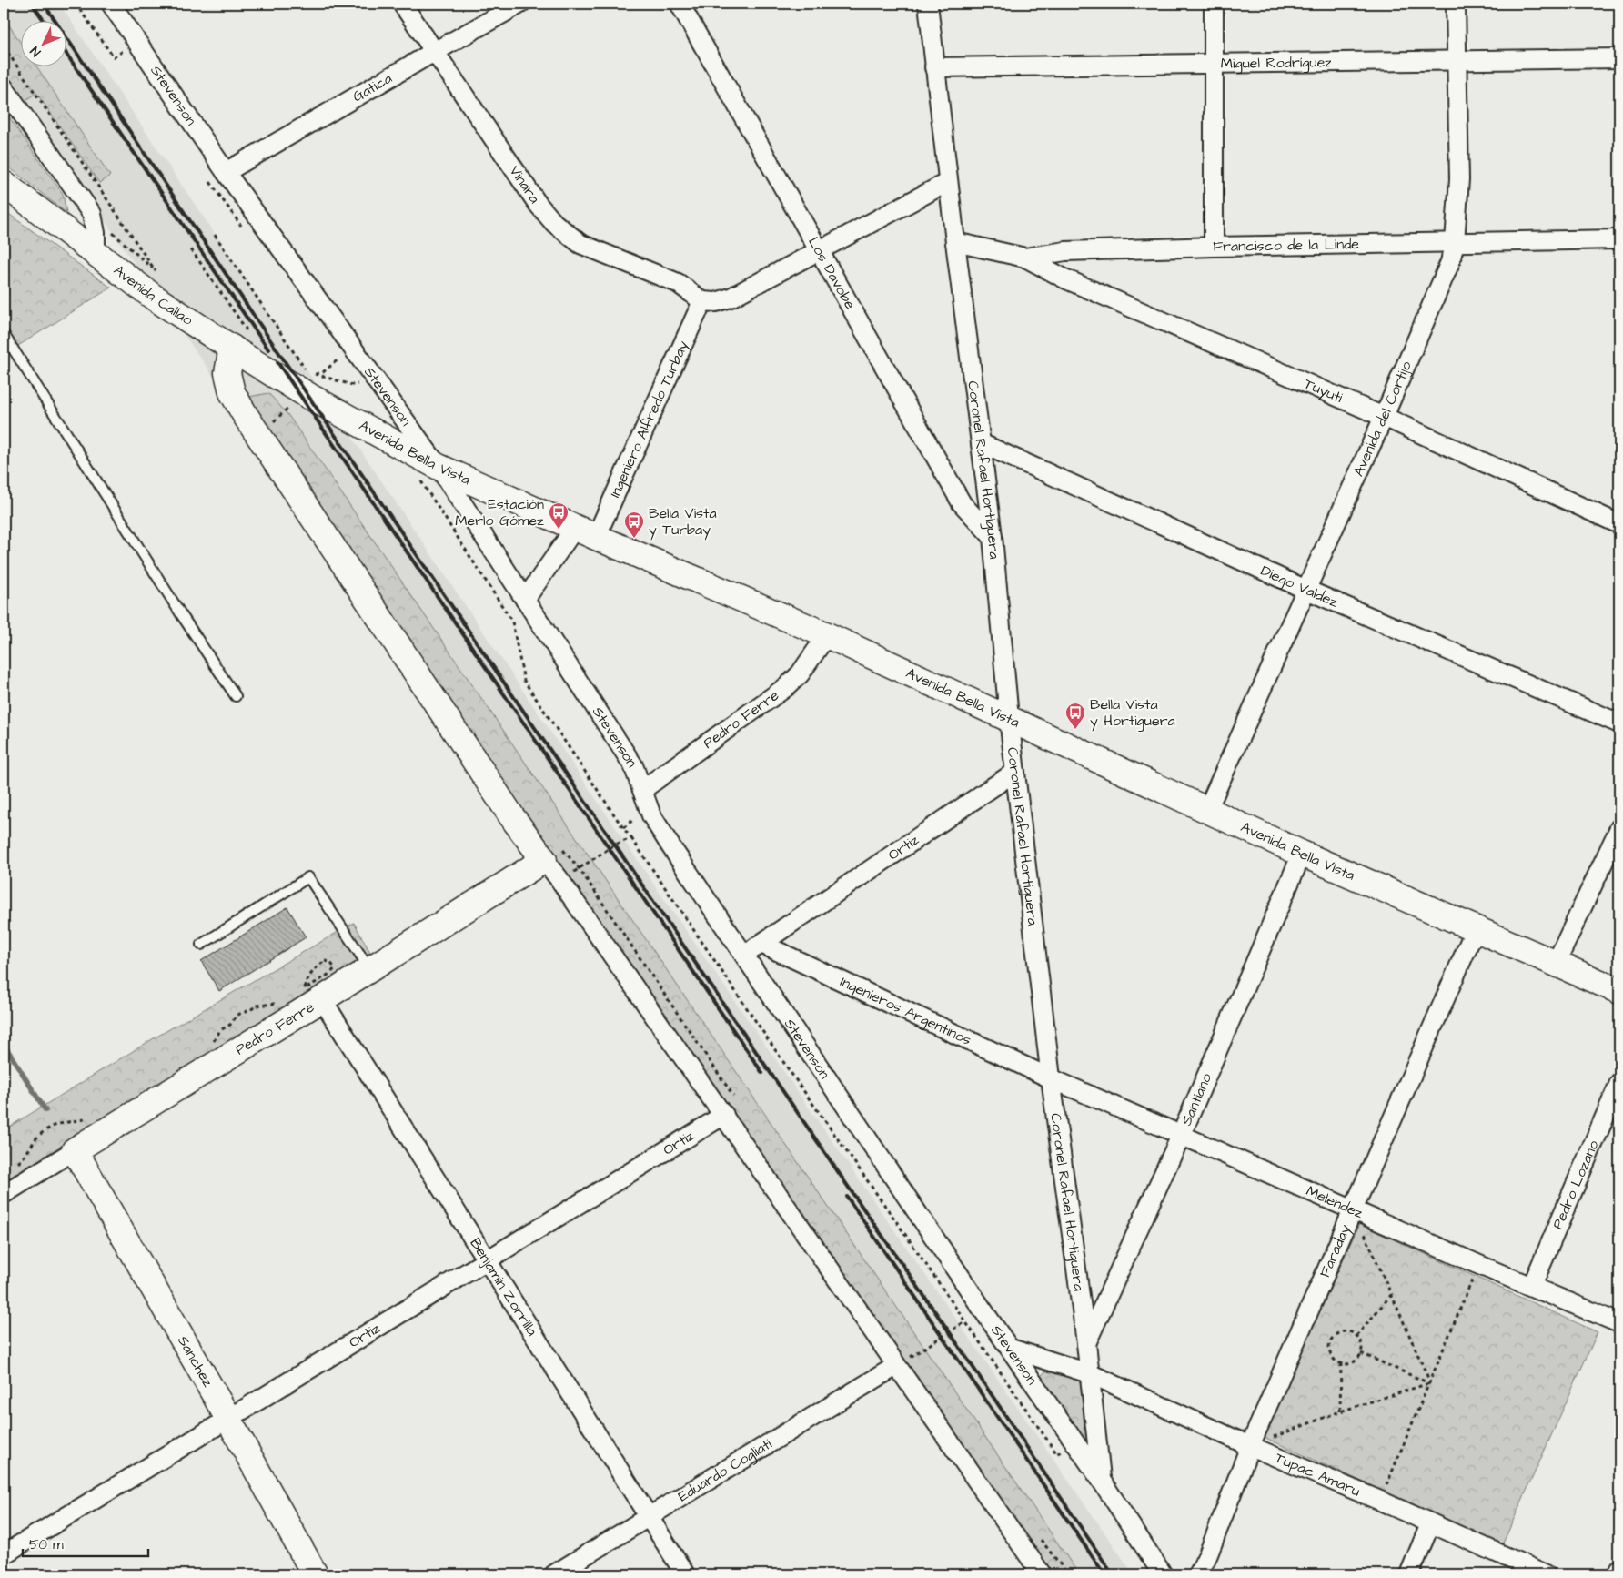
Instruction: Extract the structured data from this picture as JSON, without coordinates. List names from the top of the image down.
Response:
{
  "streets": {
    "main road": [
      "Avenida Callao",
      "Avenida Bella Vista",
      "Pedro Ferre",
      "Sanchez"
    ],
    "street": [
      "Miguel Rodríguez",
      "Gatica",
      "Stevenson",
      "Vinara",
      "Francisco de la Linde",
      "Los Davobe",
      "Tuyuti",
      "Ingeniero Alfredo Turbay",
      "Avenida del Cortijo",
      "Coronel Rafael Hortiguera",
      "Diego Valdez",
      "Ortiz",
      "Ingenieros Argentinos",
      "Santiano",
      "Pedro Lozano",
      "Melendez",
      "Faraday",
      "Benjamin Zorrilla",
      "Eduardo Cogliati",
      "Tupac Amaru"
    ]
  },
  "crossings": [
    ["Miguel Rodríguez", "Avenida del Cortijo"],
    ["Miguel Rodríguez", "Coronel Rafael Hortiguera"],
    ["Gatica", "Stevenson"],
    ["Gatica", "Vinara"],
    ["Stevenson", "Ingeniero Alfredo Turbay"],
    ["Stevenson", "Avenida Bella Vista"],
    ["Stevenson", "Coronel Rafael Hortiguera"],
    ["Stevenson", "Pedro Ferre"],
    ["Stevenson", "Ortiz"],
    ["Stevenson", "Tupac Amaru"],
    ["Vinara", "Ingeniero Alfredo Turbay"],
    ["Francisco de la Linde", "Tuyuti"],
    ["Francisco de la Linde", "Avenida del Cortijo"],
    ["Francisco de la Linde", "Coronel Rafael Hortiguera"],
    ["Los Davobe", "Coronel Rafael Hortiguera"],
    ["Avenida Callao", "Avenida Bella Vista"],
    ["Tuyuti", "Avenida del Cortijo"],
    ["Ingeniero Alfredo Turbay", "Avenida Bella Vista"],
    ["Avenida del Cortijo", "Avenida Bella Vista"],
    ["Avenida del Cortijo", "Diego Valdez"],
    ["Avenida Bella Vista", "Coronel Rafael Hortiguera"],
    ["Avenida Bella Vista", "Pedro Ferre"],
    ["Avenida Bella Vista", "Santiano"],
    ["Avenida Bella Vista", "Faraday"],
    ["Coronel Rafael Hortiguera", "Diego Valdez"],
    ["Coronel Rafael Hortiguera", "Ortiz"],
    ["Coronel Rafael Hortiguera", "Ingenieros Argentinos"],
    ["Coronel Rafael Hortiguera", "Santiano"],
    ["Coronel Rafael Hortiguera", "Melendez"],
    ["Coronel Rafael Hortiguera", "Tupac Amaru"],
    ["Pedro Ferre", "Benjamin Zorrilla"],
    ["Pedro Ferre", "Sanchez"],
    ["Ortiz", "Ingenieros Argentinos"],
    ["Ortiz", "Benjamin Zorrilla"],
    ["Ortiz", "Sanchez"],
    ["Ingenieros Argentinos", "Melendez"],
    ["Santiano", "Melendez"],
    ["Pedro Lozano", "Melendez"],
    ["Melendez", "Faraday"],
    ["Faraday", "Tupac Amaru"],
    ["Benjamin Zorrilla", "Eduardo Cogliati"]
  ],
  "places": {
    "bus stop": ["Estación Merlo Gómez", "Bella Vista y Turbay", "Bella Vista y Hortiguera"]
  },
  "scale_bar": "50 m",
  "north": "bottom left"
}
